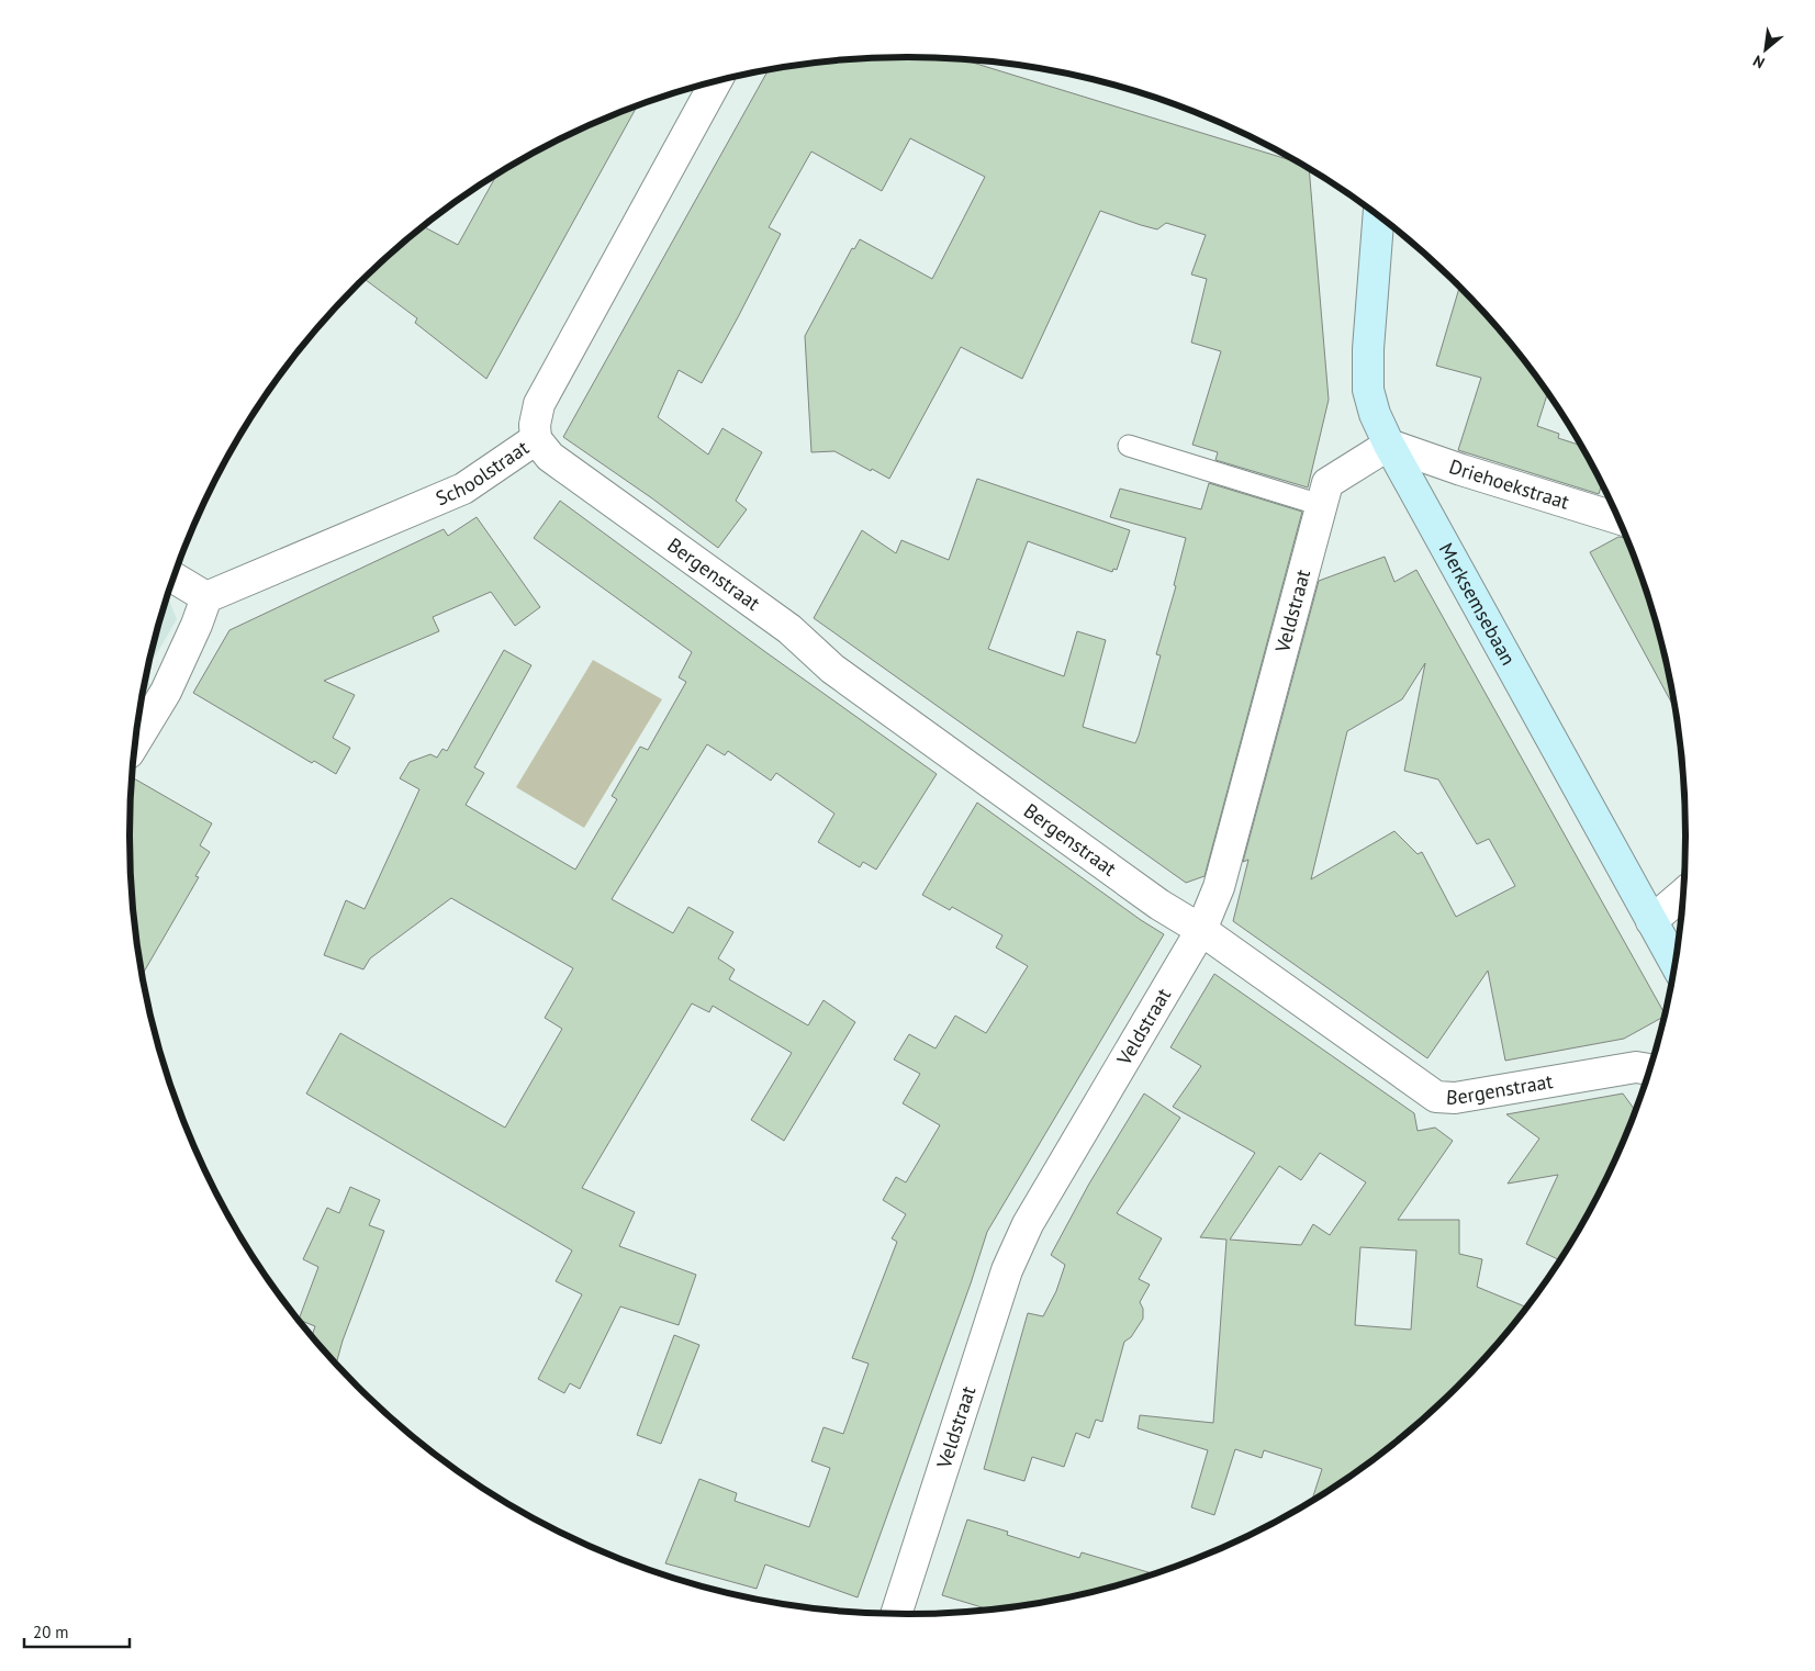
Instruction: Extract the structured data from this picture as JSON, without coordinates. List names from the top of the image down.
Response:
{
  "streets": {
    "main road": ["Merksemsebaan"],
    "street": [
      "Schoolstraat",
      "Driehoekstraat",
      "Bergenstraat",
      "Veldstraat"
    ]
  },
  "crossings": [
    ["Schoolstraat", "Bergenstraat"],
    ["Driehoekstraat", "Merksemsebaan"],
    ["Driehoekstraat", "Veldstraat"],
    ["Bergenstraat", "Veldstraat"],
    ["Merksemsebaan", "Veldstraat"]
  ],
  "scale_bar": "20 m",
  "north": "bottom left"
}
